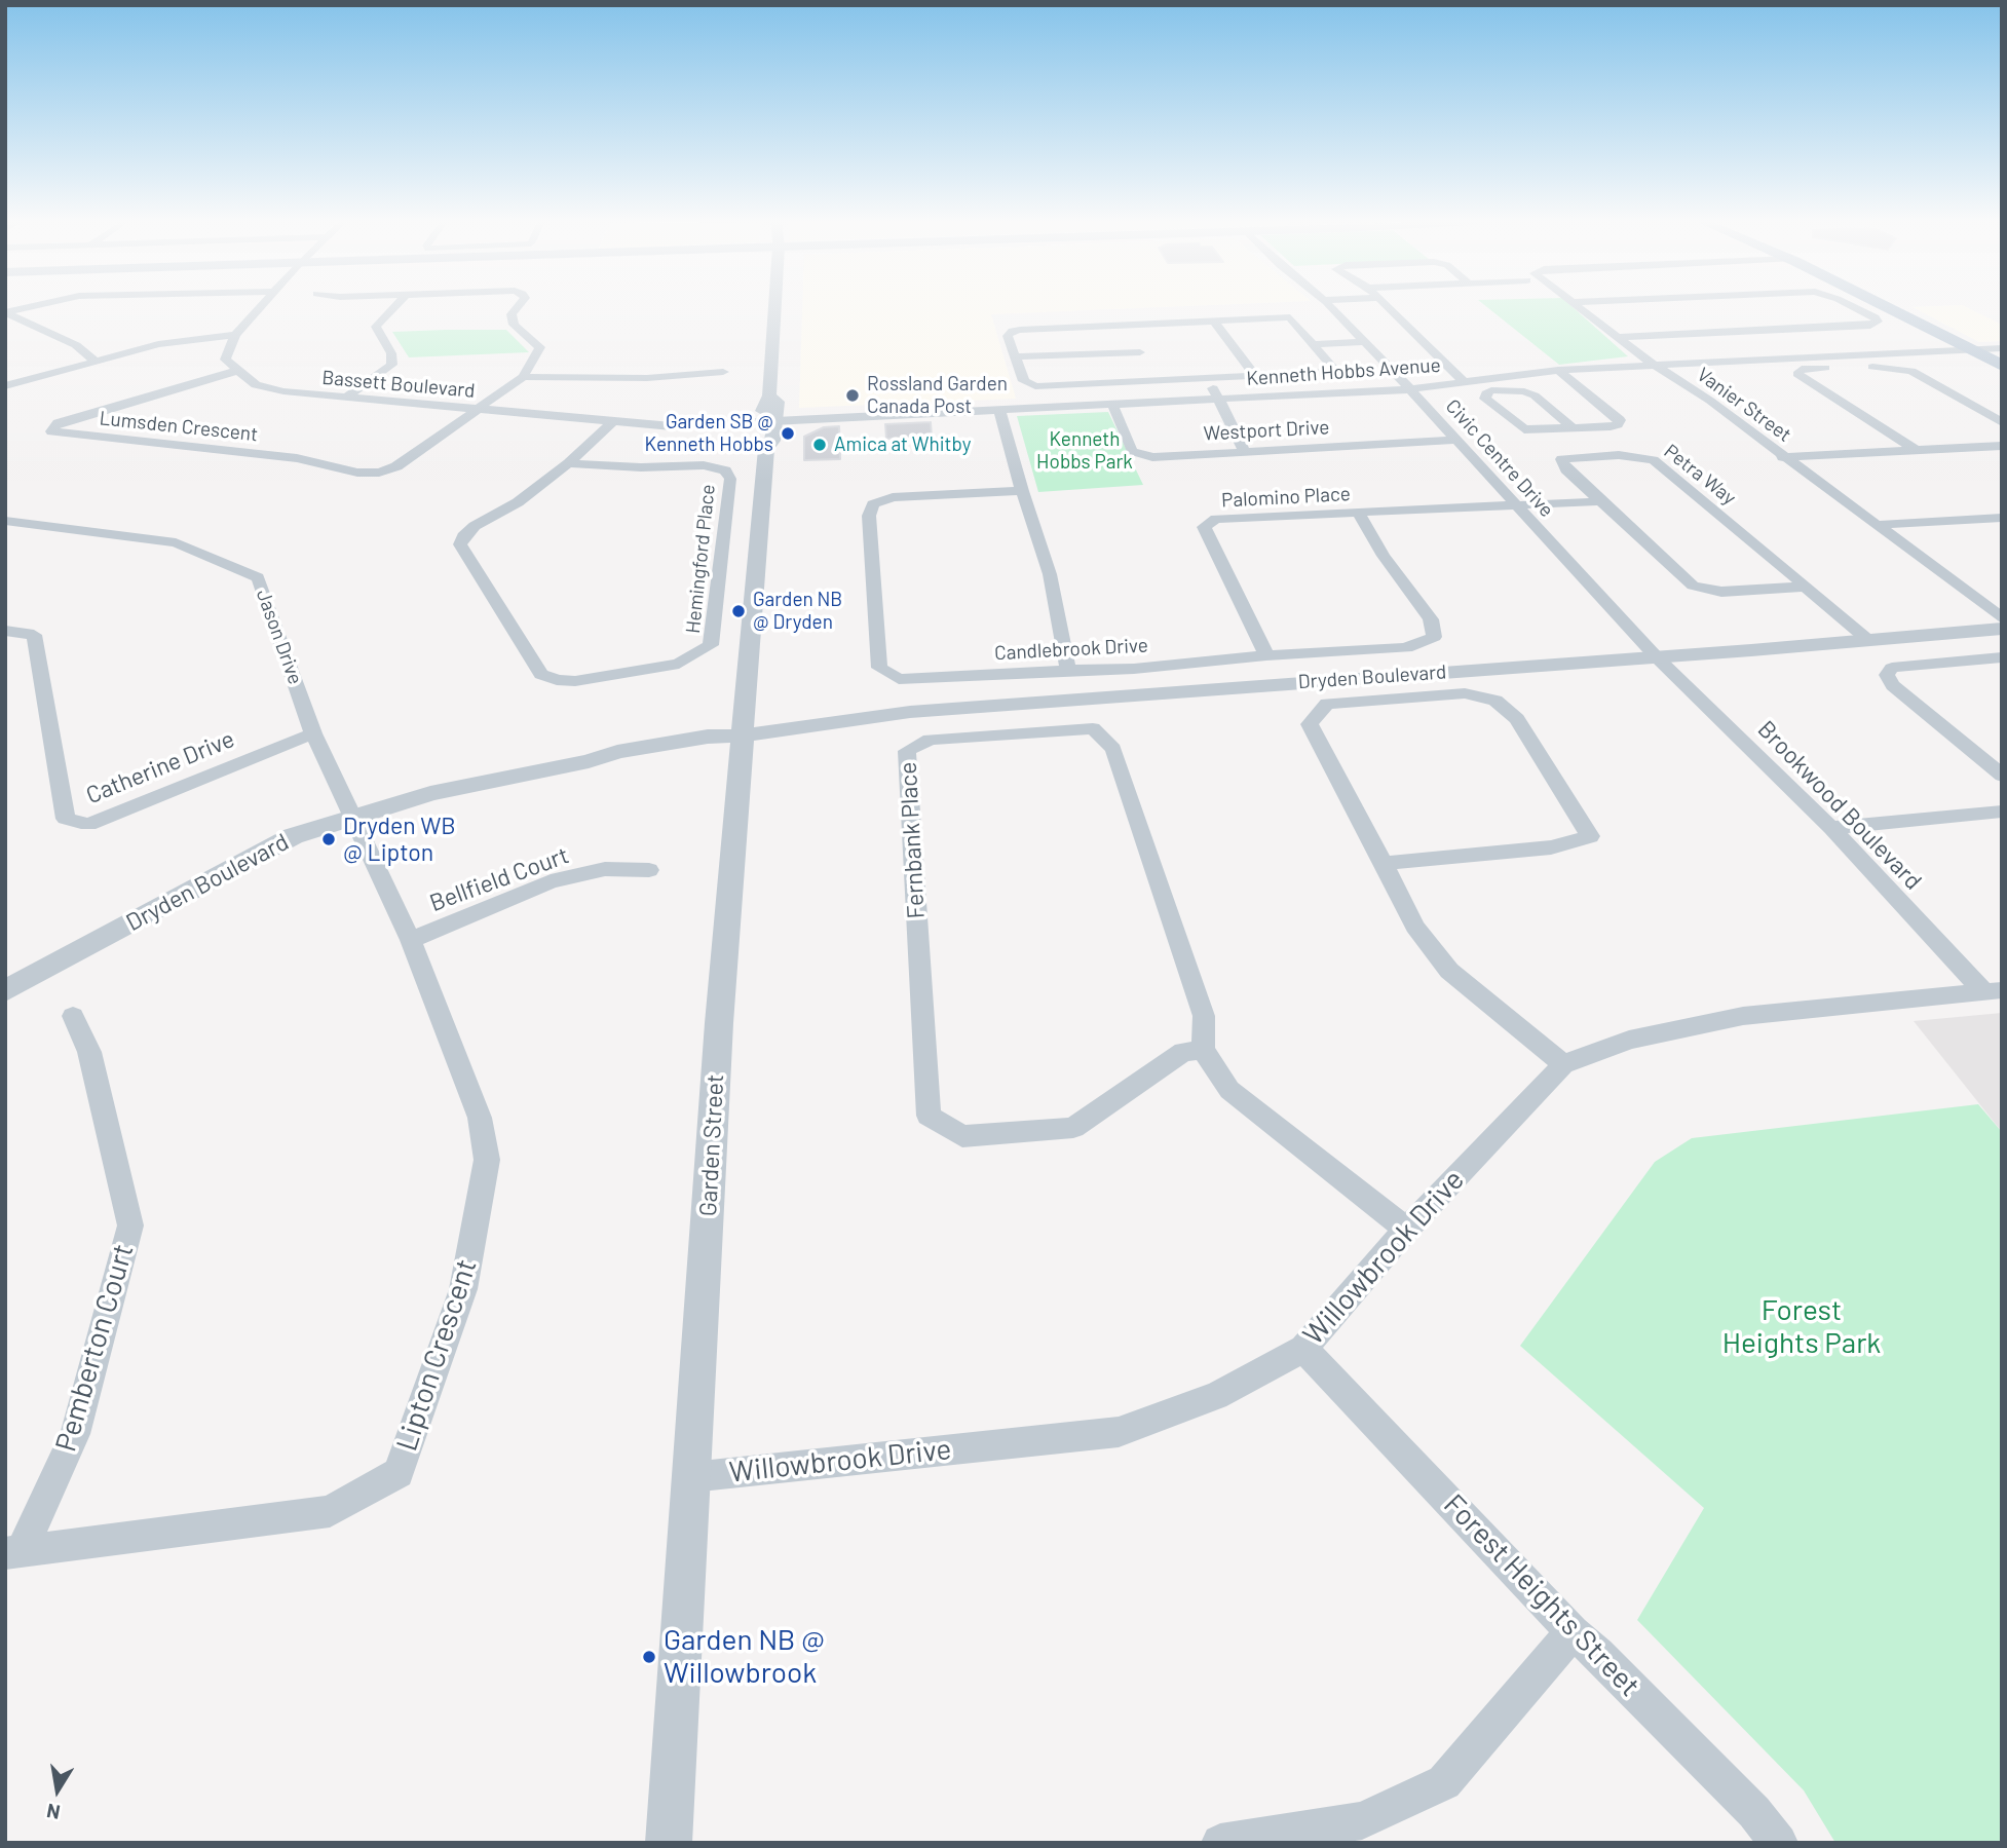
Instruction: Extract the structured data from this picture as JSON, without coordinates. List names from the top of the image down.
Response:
{
  "streets": {
    "street": [
      "Kenneth Hobbs Avenue",
      "Bassett Boulevard",
      "Vanier Street",
      "Lumsden Crescent",
      "Westport Drive",
      "Civic Centre Drive",
      "Petra Way",
      "Palomino Place",
      "Hemingford Place",
      "Jason Drive",
      "Candlebrook Drive",
      "Dryden Boulevard",
      "Catherine Drive",
      "Brookwood Boulevard",
      "Fernbank Place",
      "Bellfield Court",
      "Garden Street",
      "Willowbrook Drive",
      "Pemberton Court",
      "Lipton Crescent",
      "Forest Heights Street"
    ]
  },
  "crossings": [
    ["Kenneth Hobbs Avenue", "Bassett Boulevard"],
    ["Kenneth Hobbs Avenue", "Vanier Street"],
    ["Kenneth Hobbs Avenue", "Westport Drive"],
    ["Kenneth Hobbs Avenue", "Civic Centre Drive"],
    ["Kenneth Hobbs Avenue", "Garden Street"],
    ["Bassett Boulevard", "Lumsden Crescent"],
    ["Bassett Boulevard", "Hemingford Place"],
    ["Bassett Boulevard", "Garden Street"],
    ["Westport Drive", "Civic Centre Drive"],
    ["Civic Centre Drive", "Palomino Place"],
    ["Civic Centre Drive", "Dryden Boulevard"],
    ["Civic Centre Drive", "Brookwood Boulevard"],
    ["Petra Way", "Dryden Boulevard"],
    ["Palomino Place", "Candlebrook Drive"],
    ["Jason Drive", "Dryden Boulevard"],
    ["Jason Drive", "Catherine Drive"],
    ["Jason Drive", "Lipton Crescent"],
    ["Dryden Boulevard", "Brookwood Boulevard"],
    ["Dryden Boulevard", "Garden Street"],
    ["Dryden Boulevard", "Lipton Crescent"],
    ["Brookwood Boulevard", "Willowbrook Drive"],
    ["Bellfield Court", "Lipton Crescent"],
    ["Garden Street", "Willowbrook Drive"],
    ["Willowbrook Drive", "Forest Heights Street"],
    ["Pemberton Court", "Lipton Crescent"]
  ],
  "parks": ["Kenneth Hobbs Park", "Forest Heights Park"],
  "places": [
    "Rossland Garden Canada Post",
    "Garden SB @ Kenneth Hobbs",
    "Amica at Whitby",
    "Garden NB @ Dryden",
    "Dryden WB @ Lipton",
    "Garden NB @ Willowbrook"
  ],
  "north": "bottom"
}
